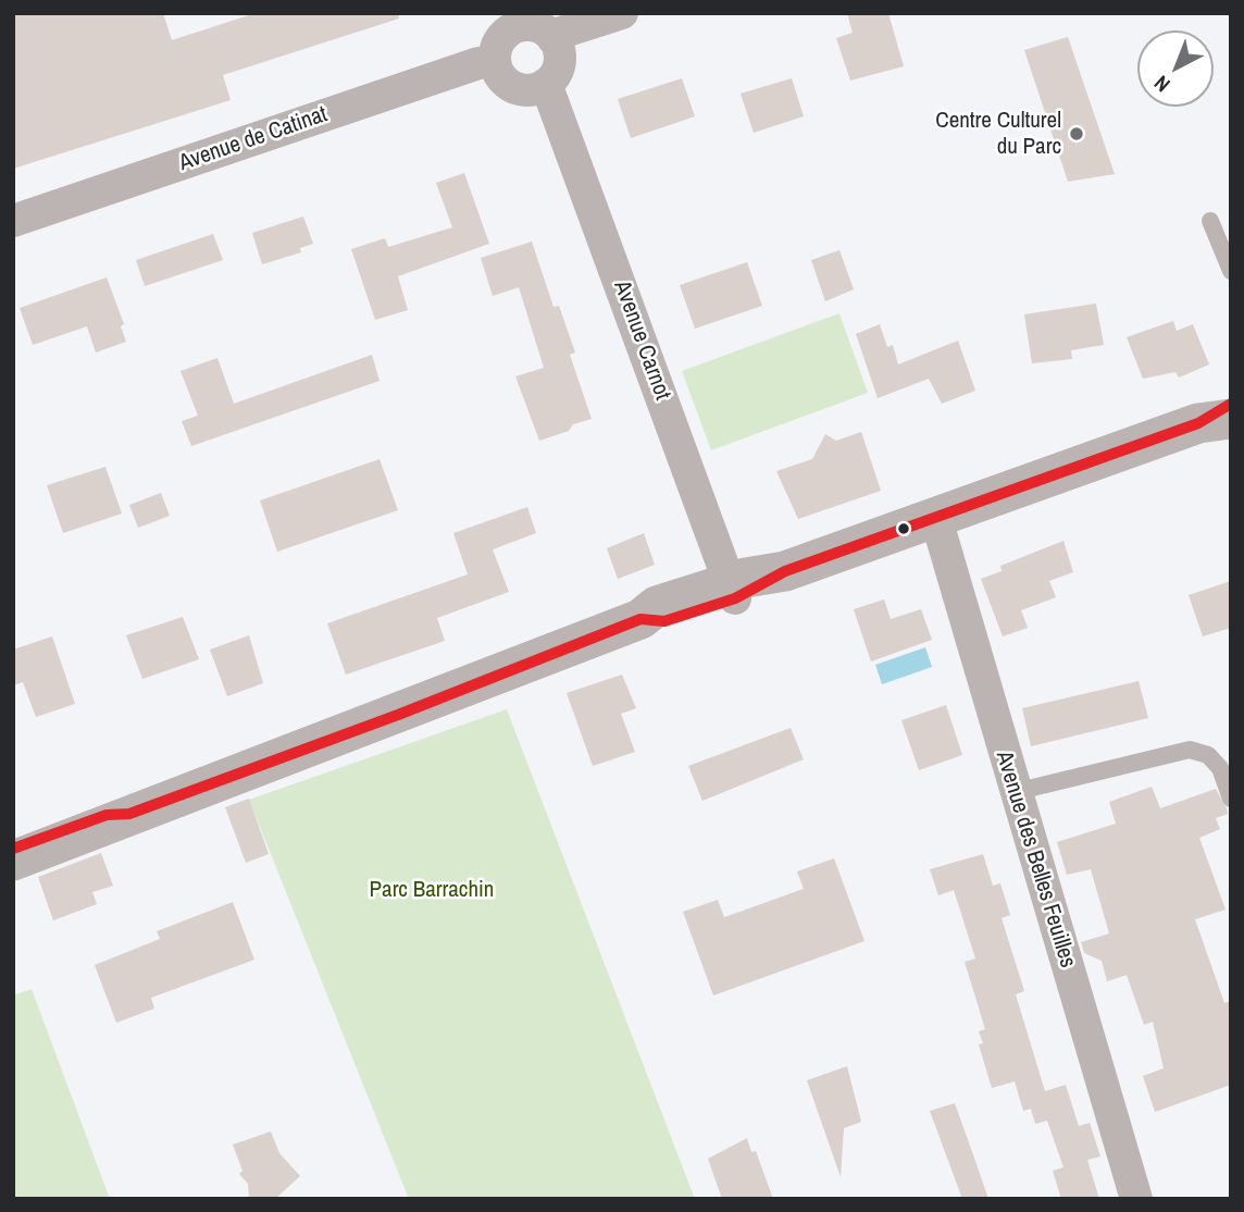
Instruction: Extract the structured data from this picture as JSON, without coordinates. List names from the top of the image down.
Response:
{
  "streets": {
    "street": ["Avenue de Catinat", "Avenue Carnot", "Avenue des Belles Feuilles"]
  },
  "crossings": [
    ["Avenue de Catinat", "Avenue Carnot"]
  ],
  "parks": ["Parc Barrachin"],
  "places": ["Centre Culturel du Parc"],
  "north": "bottom left"
}
